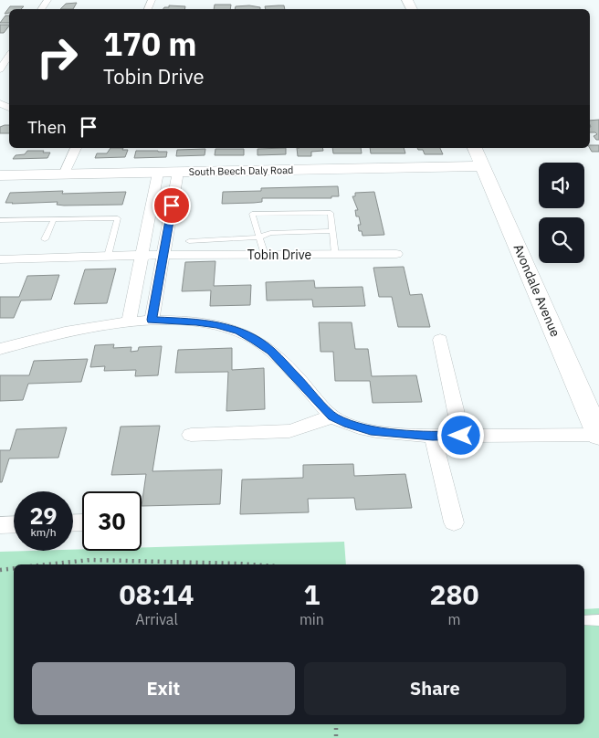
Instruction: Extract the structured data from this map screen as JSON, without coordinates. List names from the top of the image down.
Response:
{
  "streets": {
    "street": ["South Beech Daly Road", "Tobin Drive", "Avondale Avenue"]
  },
  "crossings": [
    ["South Beech Daly Road", "Avondale Avenue"]
  ],
  "page": {
    "turn": ["170 m", "Tobin Drive"],
    "then": "Then",
    "speed": "29 km/h",
    "limit": "30",
    "eta": [
      "08:14",
      "Arrival",
      "1",
      "min",
      "280",
      "m"
    ],
    "buttons": ["Exit", "Share"]
  }
}
